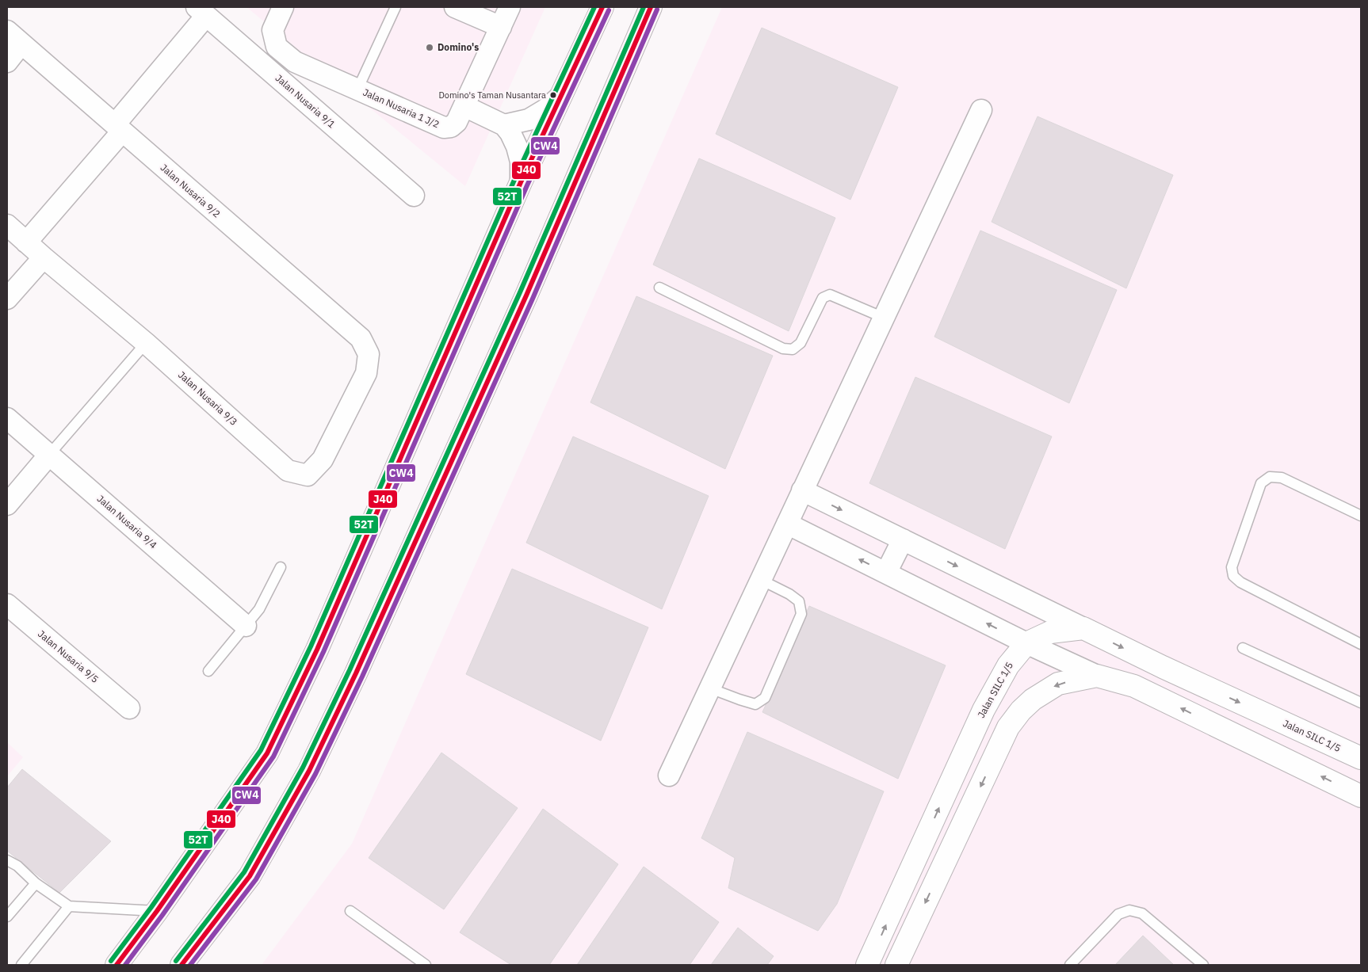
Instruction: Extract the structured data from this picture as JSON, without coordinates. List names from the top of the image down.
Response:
{
  "streets": {
    "main road": ["Jalan SILC 1/5"],
    "street": [
      "Jalan Nusaria 9/1",
      "Jalan Nusaria 1 J/2",
      "Jalan Nusaria 9/2",
      "Jalan Nusaria 9/3",
      "Jalan Nusaria 9/4",
      "Jalan Nusaria 9/5"
    ]
  },
  "crossings": [
    ["Jalan Nusaria 9/2", "Jalan Nusaria 9/3"]
  ],
  "places": ["Domino's", "Domino's Taman Nusantara"],
  "lines": ["transit line J40", "transit line 52T", "transit line CW4"]
}
